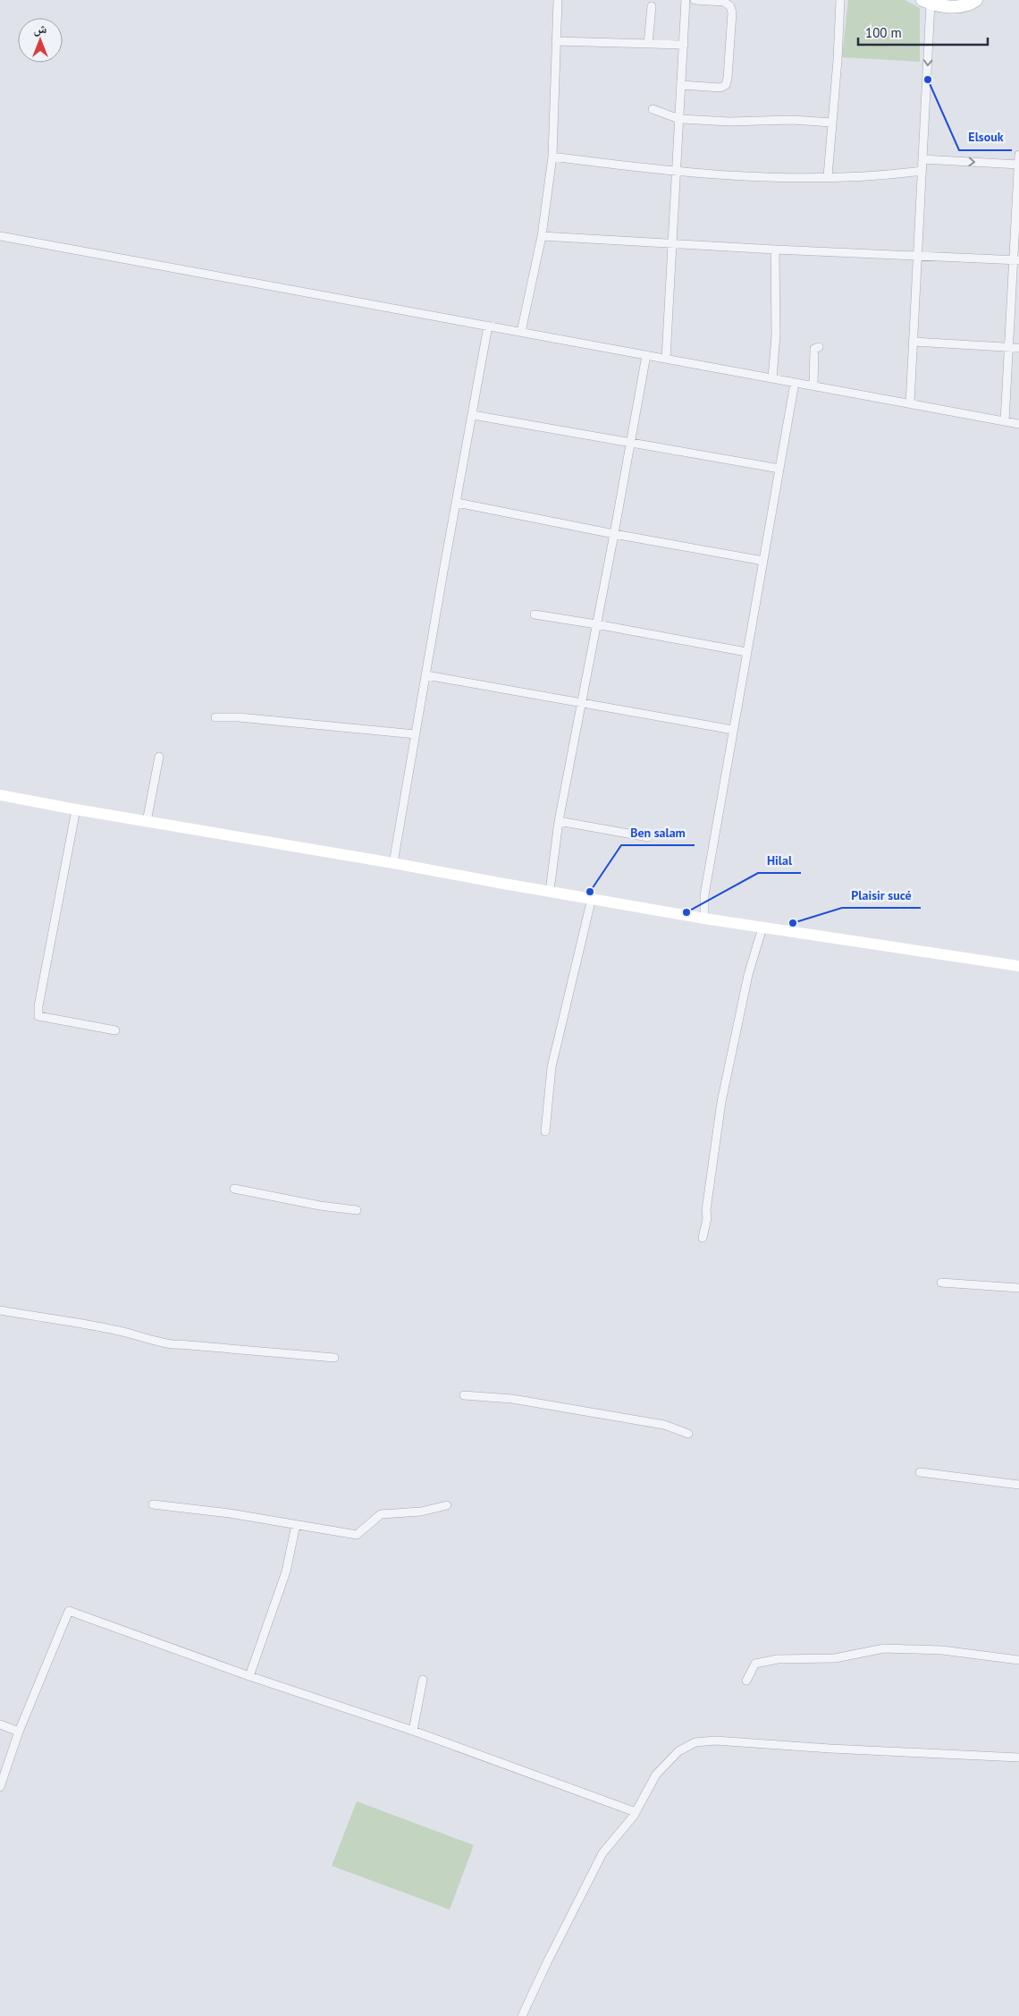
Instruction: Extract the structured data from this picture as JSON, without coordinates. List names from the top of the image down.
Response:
{
  "places": [
    "Elsouk",
    "Ben salam",
    "Hilal",
    "Plaisir sucé"
  ],
  "scale_bar": "100 m",
  "north": "top"
}
